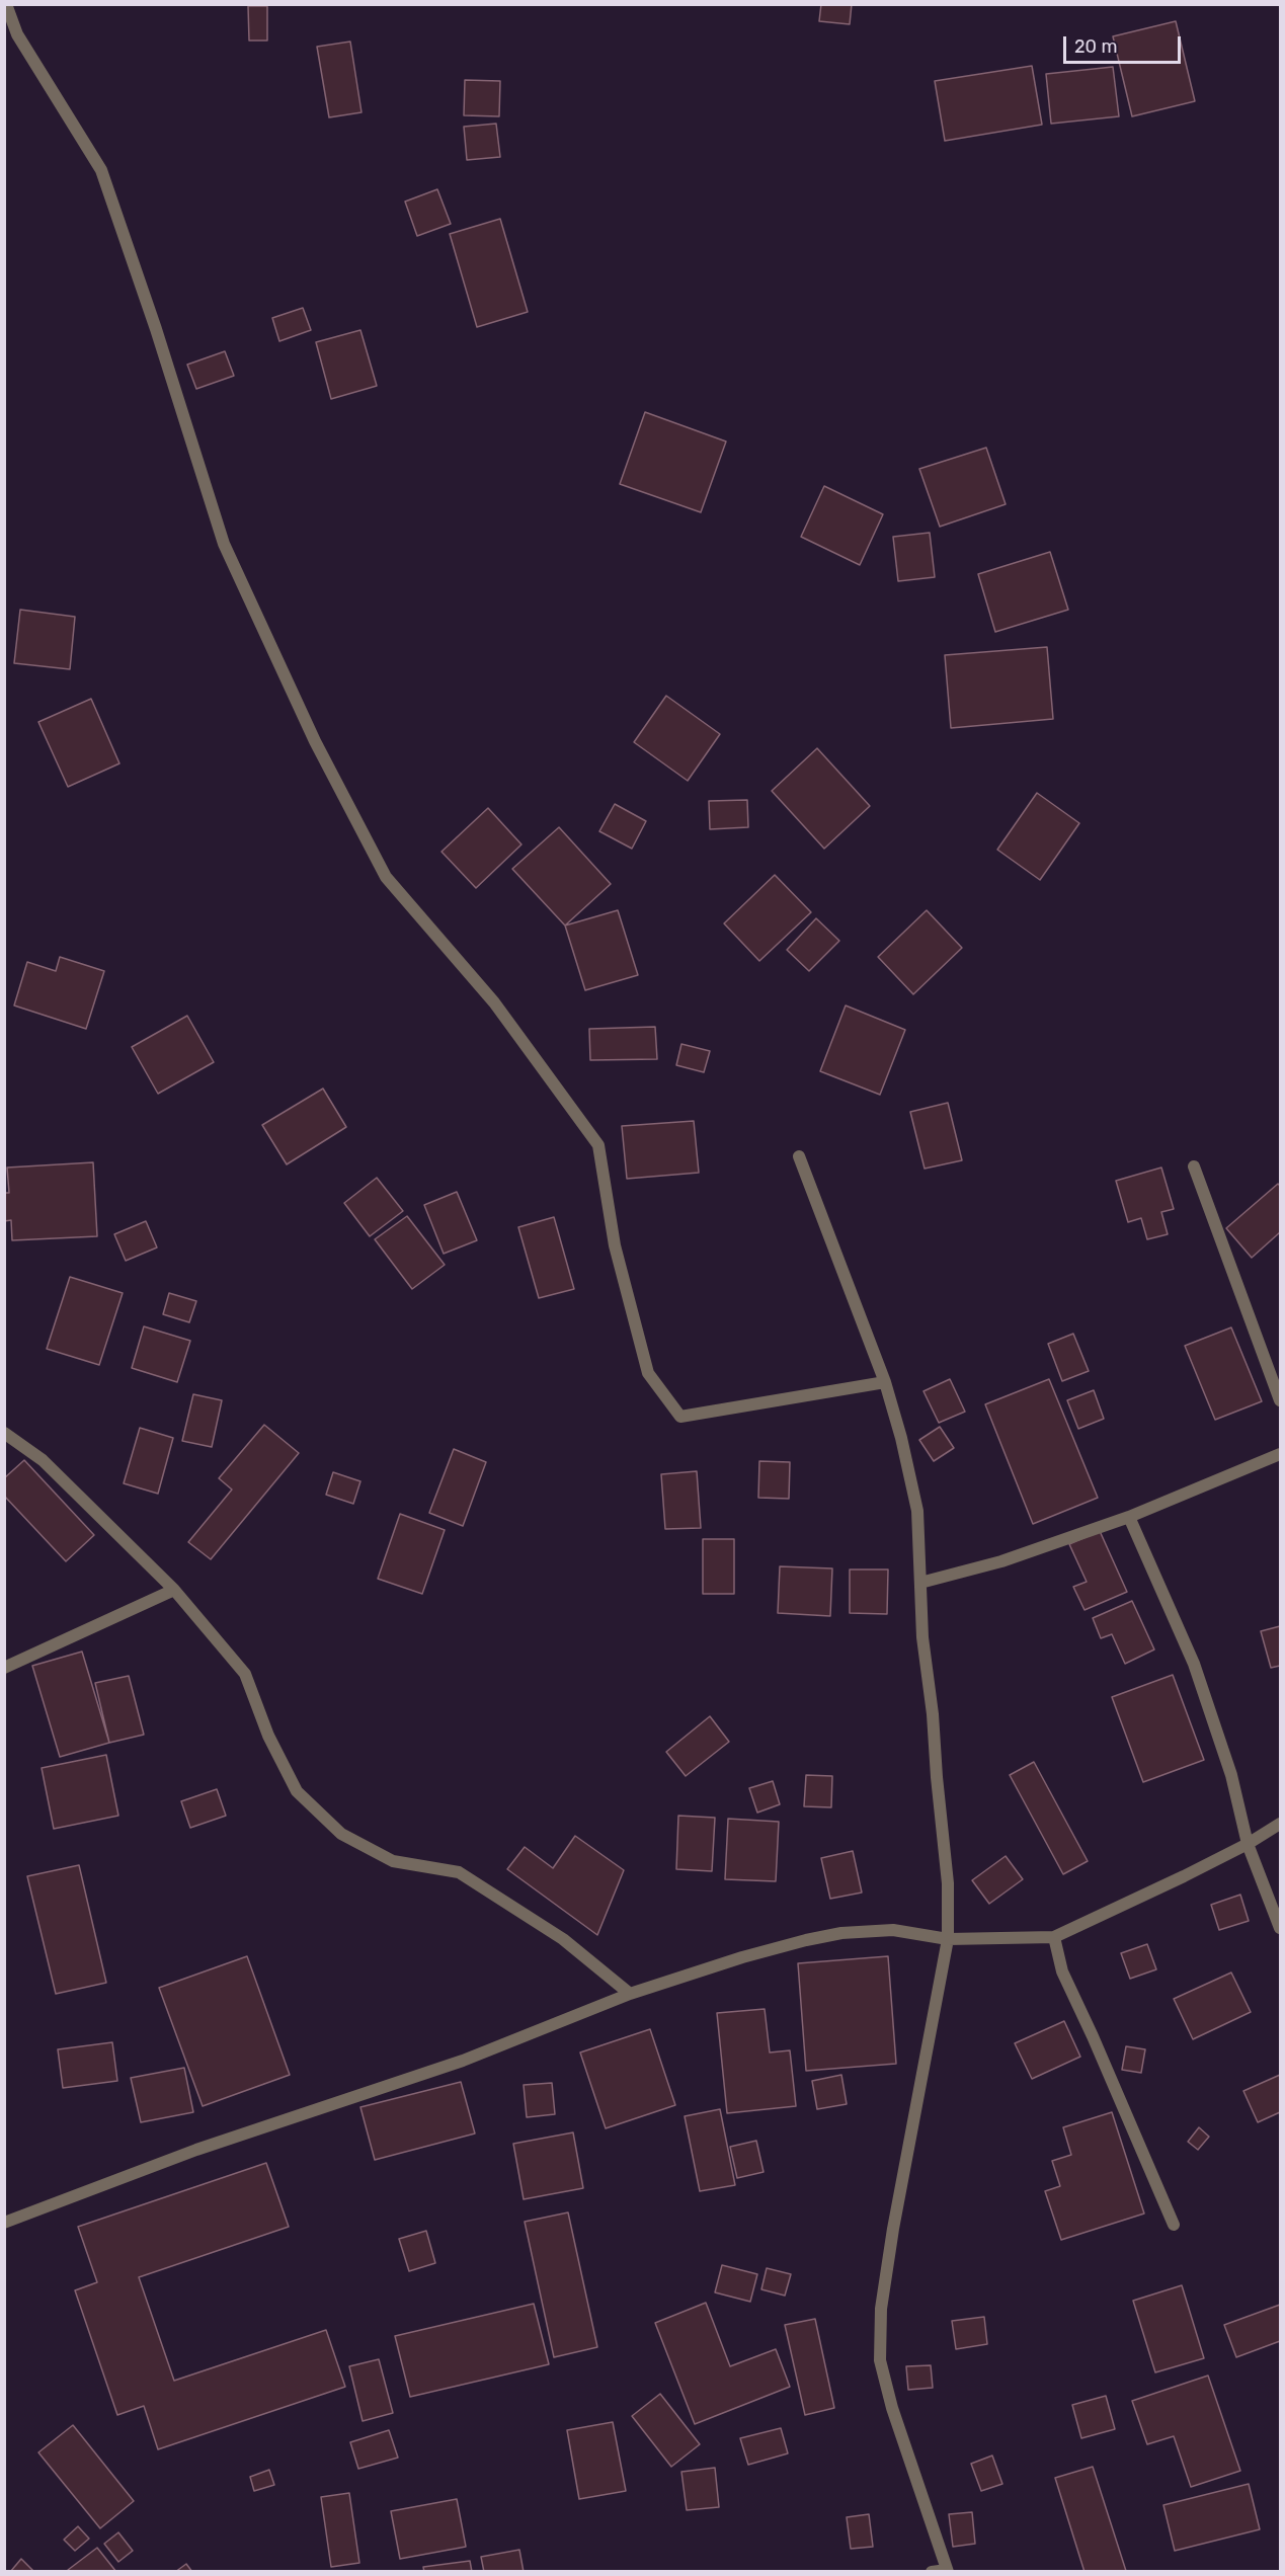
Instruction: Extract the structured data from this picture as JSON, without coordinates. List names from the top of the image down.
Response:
{
  "scale_bar": "20 m"
}
